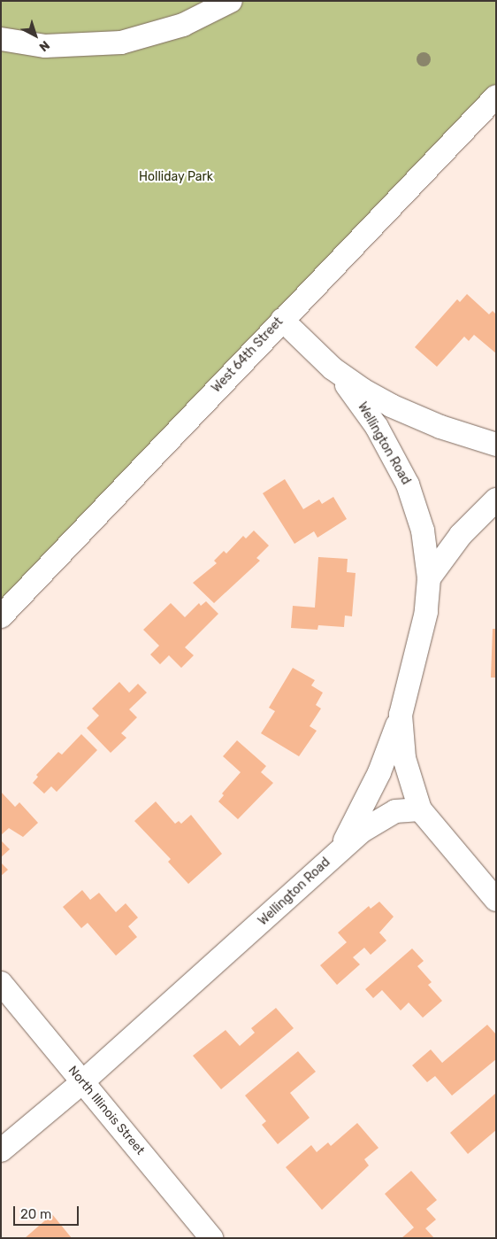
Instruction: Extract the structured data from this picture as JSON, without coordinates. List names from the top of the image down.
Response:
{
  "streets": {
    "street": ["West 64th Street", "Wellington Road", "North Illinois Street"]
  },
  "crossings": [
    ["West 64th Street", "Wellington Road"],
    ["Wellington Road", "North Illinois Street"]
  ],
  "parks": ["Holliday Park"],
  "scale_bar": "20 m",
  "north": "bottom right"
}
